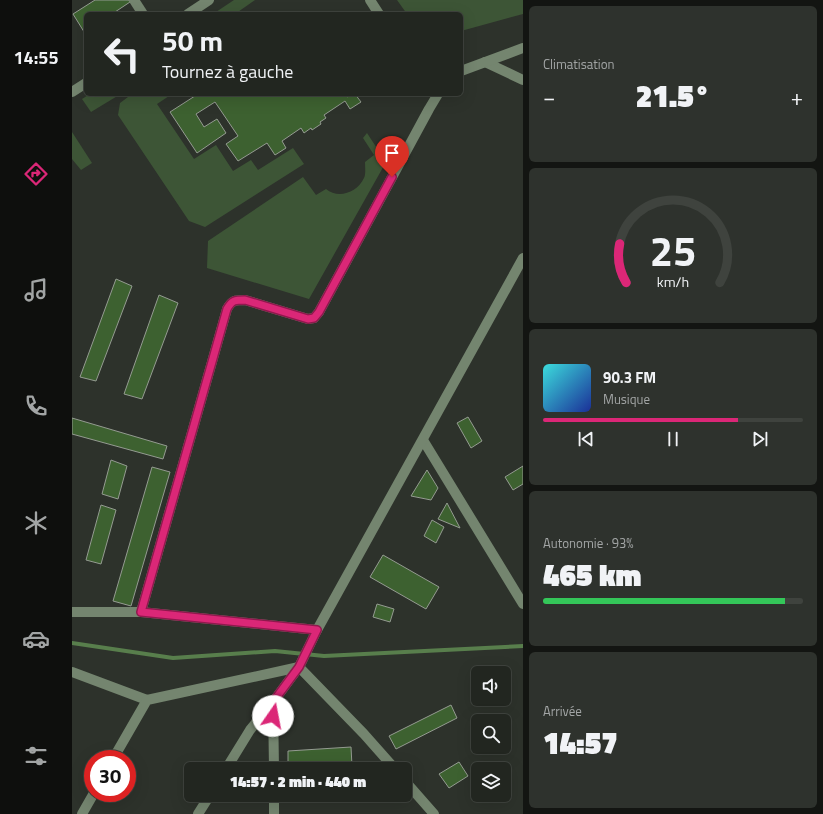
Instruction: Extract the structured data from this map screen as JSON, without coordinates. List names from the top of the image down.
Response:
{
  "page": {
    "tabs": "14:55",
    "tile": [
      "Climatisation",
      ["Autonomie · 93%", "465 km"],
      ["Arrivée", "14:57"]
    ],
    "turn": ["50 m", "Tournez à gauche"],
    "heat": ["−", "21.5°", "+"],
    "song": ["90.3 FM", "Musique"],
    "limit": "30",
    "trip": "14:57 · 2 min · 440 m",
    "gauge": ["25", "km/h"]
  }
}
